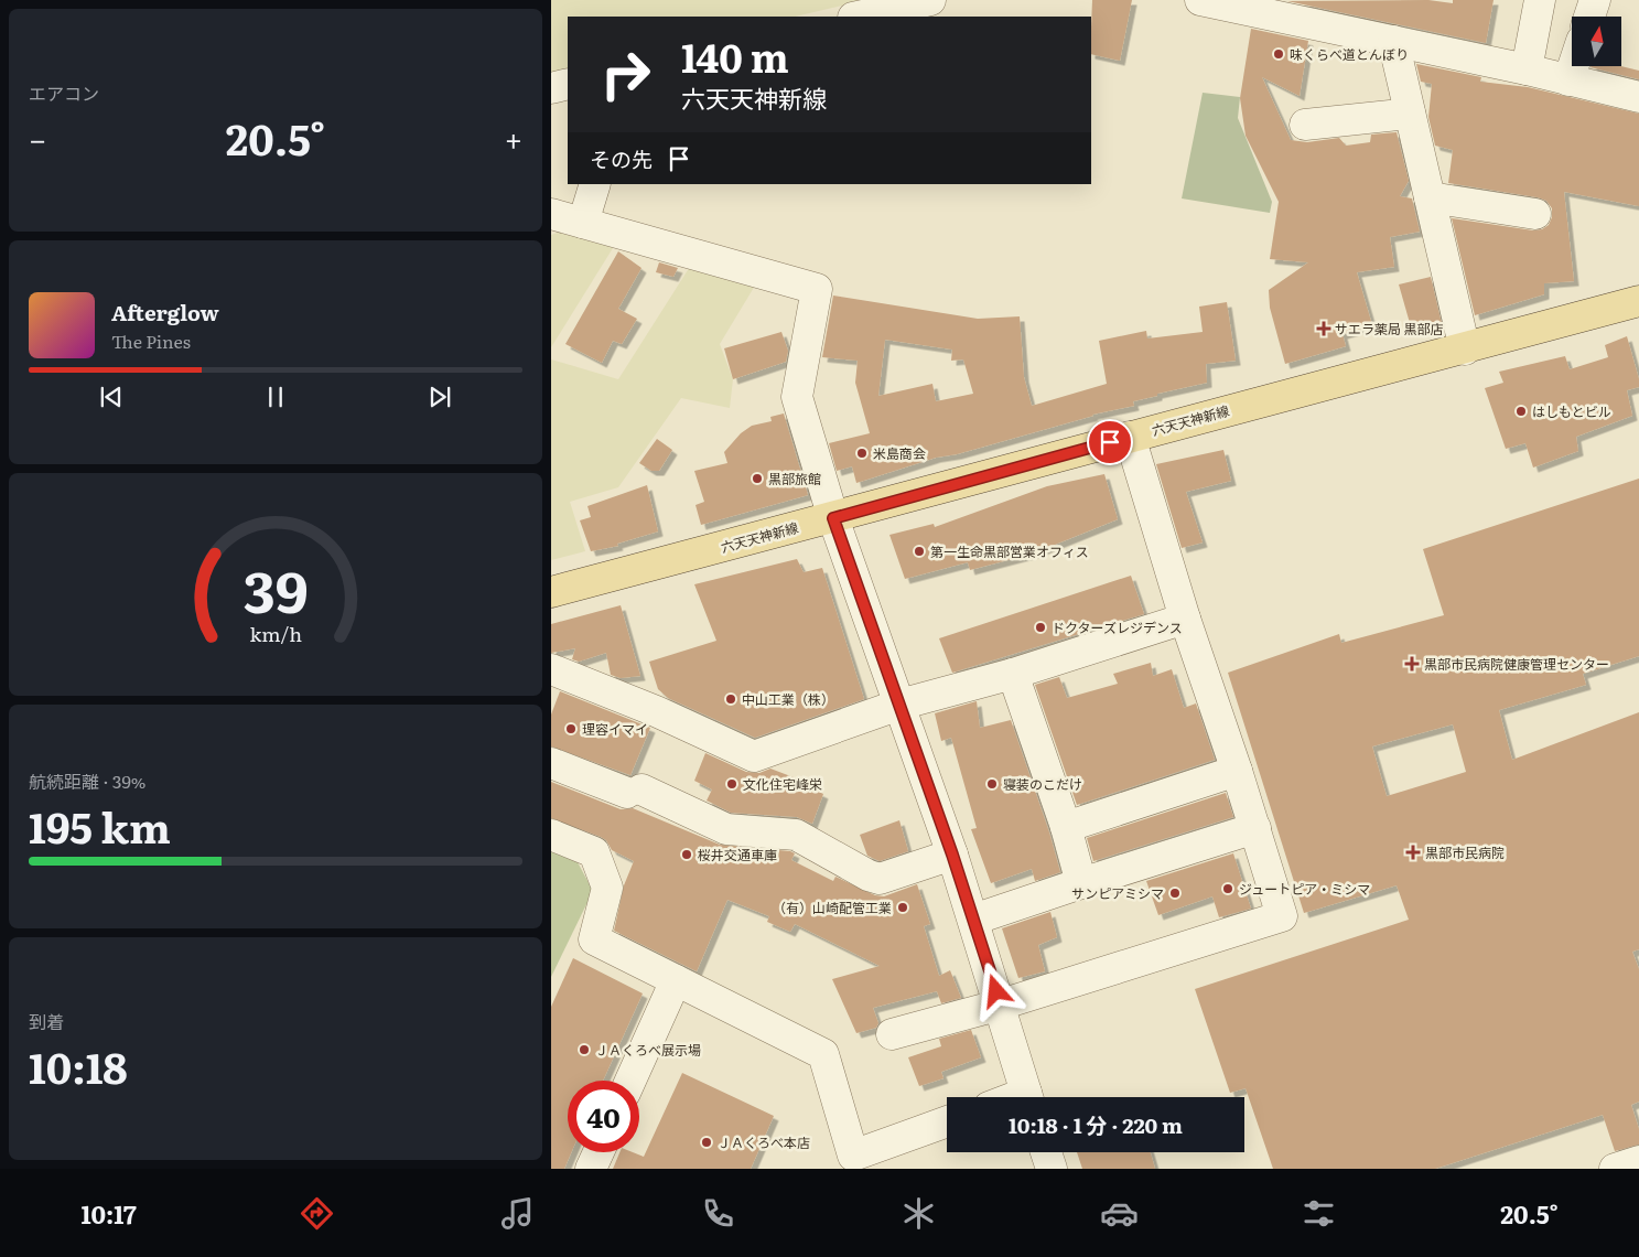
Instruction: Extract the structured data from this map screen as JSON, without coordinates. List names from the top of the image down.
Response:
{
  "streets": {
    "main road": ["六天天神新線"]
  },
  "places": {
    "other": [
      "味くらべ道とんぼり",
      "はしもとビル",
      "米島商会",
      "黒部旅館",
      "第一生命黒部営業オフィス",
      "ドクターズレジデンス",
      "中山工業（株）",
      "理容イマイ",
      "文化住宅峰栄",
      "寝装のこだけ",
      "桜井交通車庫",
      "ジュートピア・ミシマ",
      "サンピアミシマ",
      "（有）山崎配管工業",
      "ＪＡくろべ展示場",
      "ＪＡくろべ本店"
    ],
    "health": ["サエラ薬局 黒部店", "黒部市民病院健康管理センター", "黒部市民病院"]
  },
  "north": "top",
  "page": {
    "tile": [
      "エアコン",
      ["航続距離 · 39%", "195 km"],
      ["到着", "10:18"]
    ],
    "turn": ["140 m", "六天天神新線"],
    "heat": ["−", "20.5°", "+"],
    "then": "その先",
    "song": ["Afterglow", "The Pines"],
    "limit": "40",
    "trip": "10:18 · 1 分 · 220 m",
    "tabs": ["10:17", "20.5°"],
    "gauge": ["39", "km/h"]
  }
}
